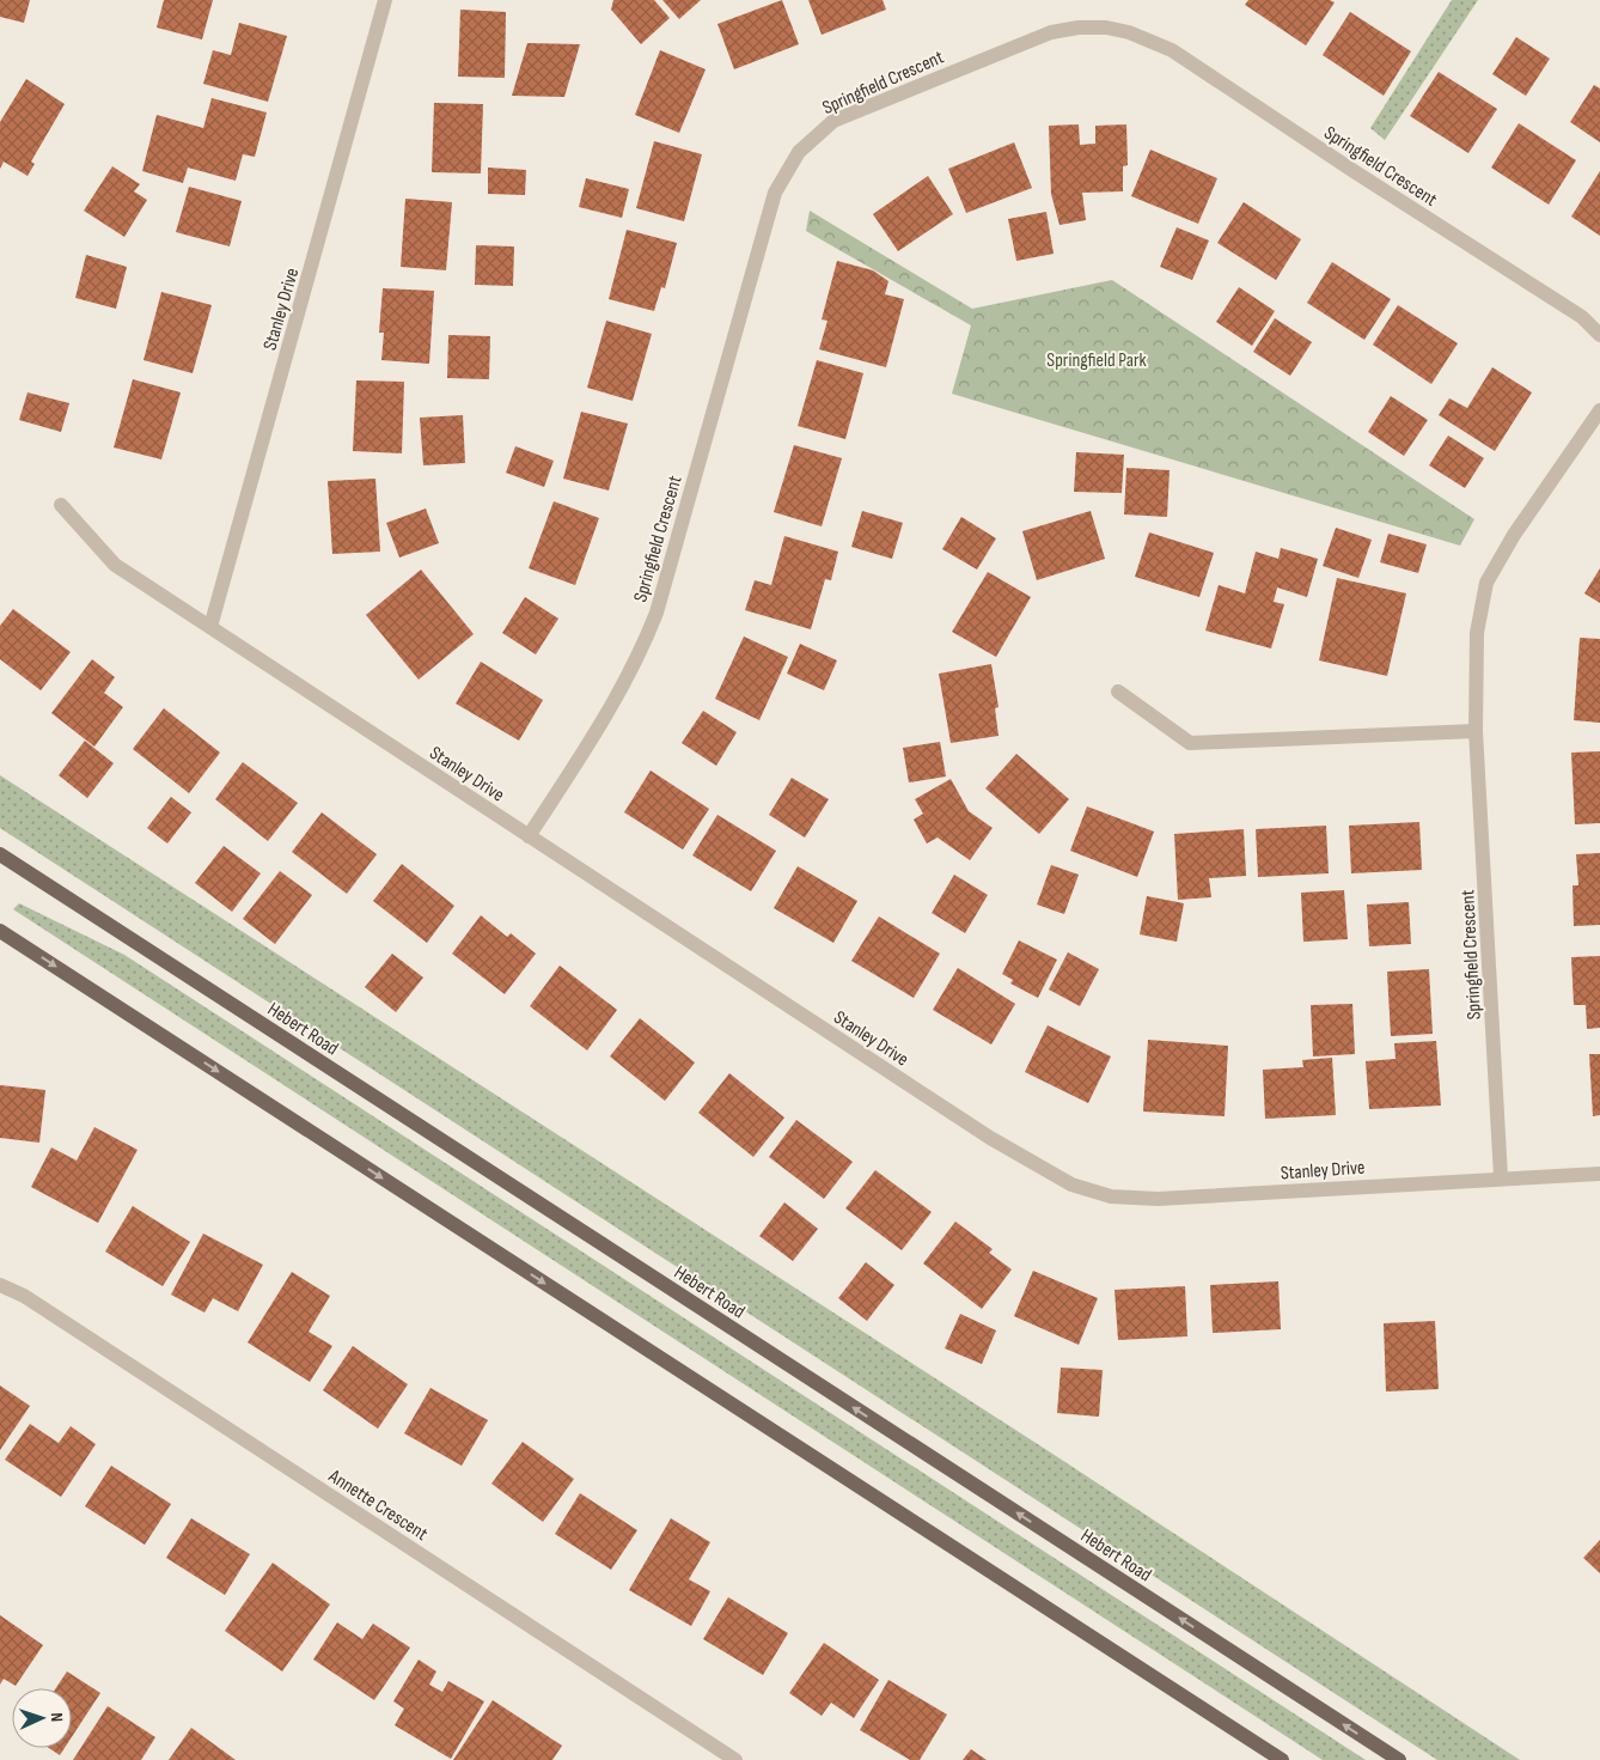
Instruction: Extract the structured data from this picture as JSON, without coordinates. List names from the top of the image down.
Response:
{
  "streets": {
    "main road": ["Hebert Road"],
    "street": ["Springfield Crescent", "Stanley Drive", "Annette Crescent"]
  },
  "crossings": [
    ["Springfield Crescent", "Stanley Drive"]
  ],
  "parks": ["Springfield Park"],
  "north": "right"
}
